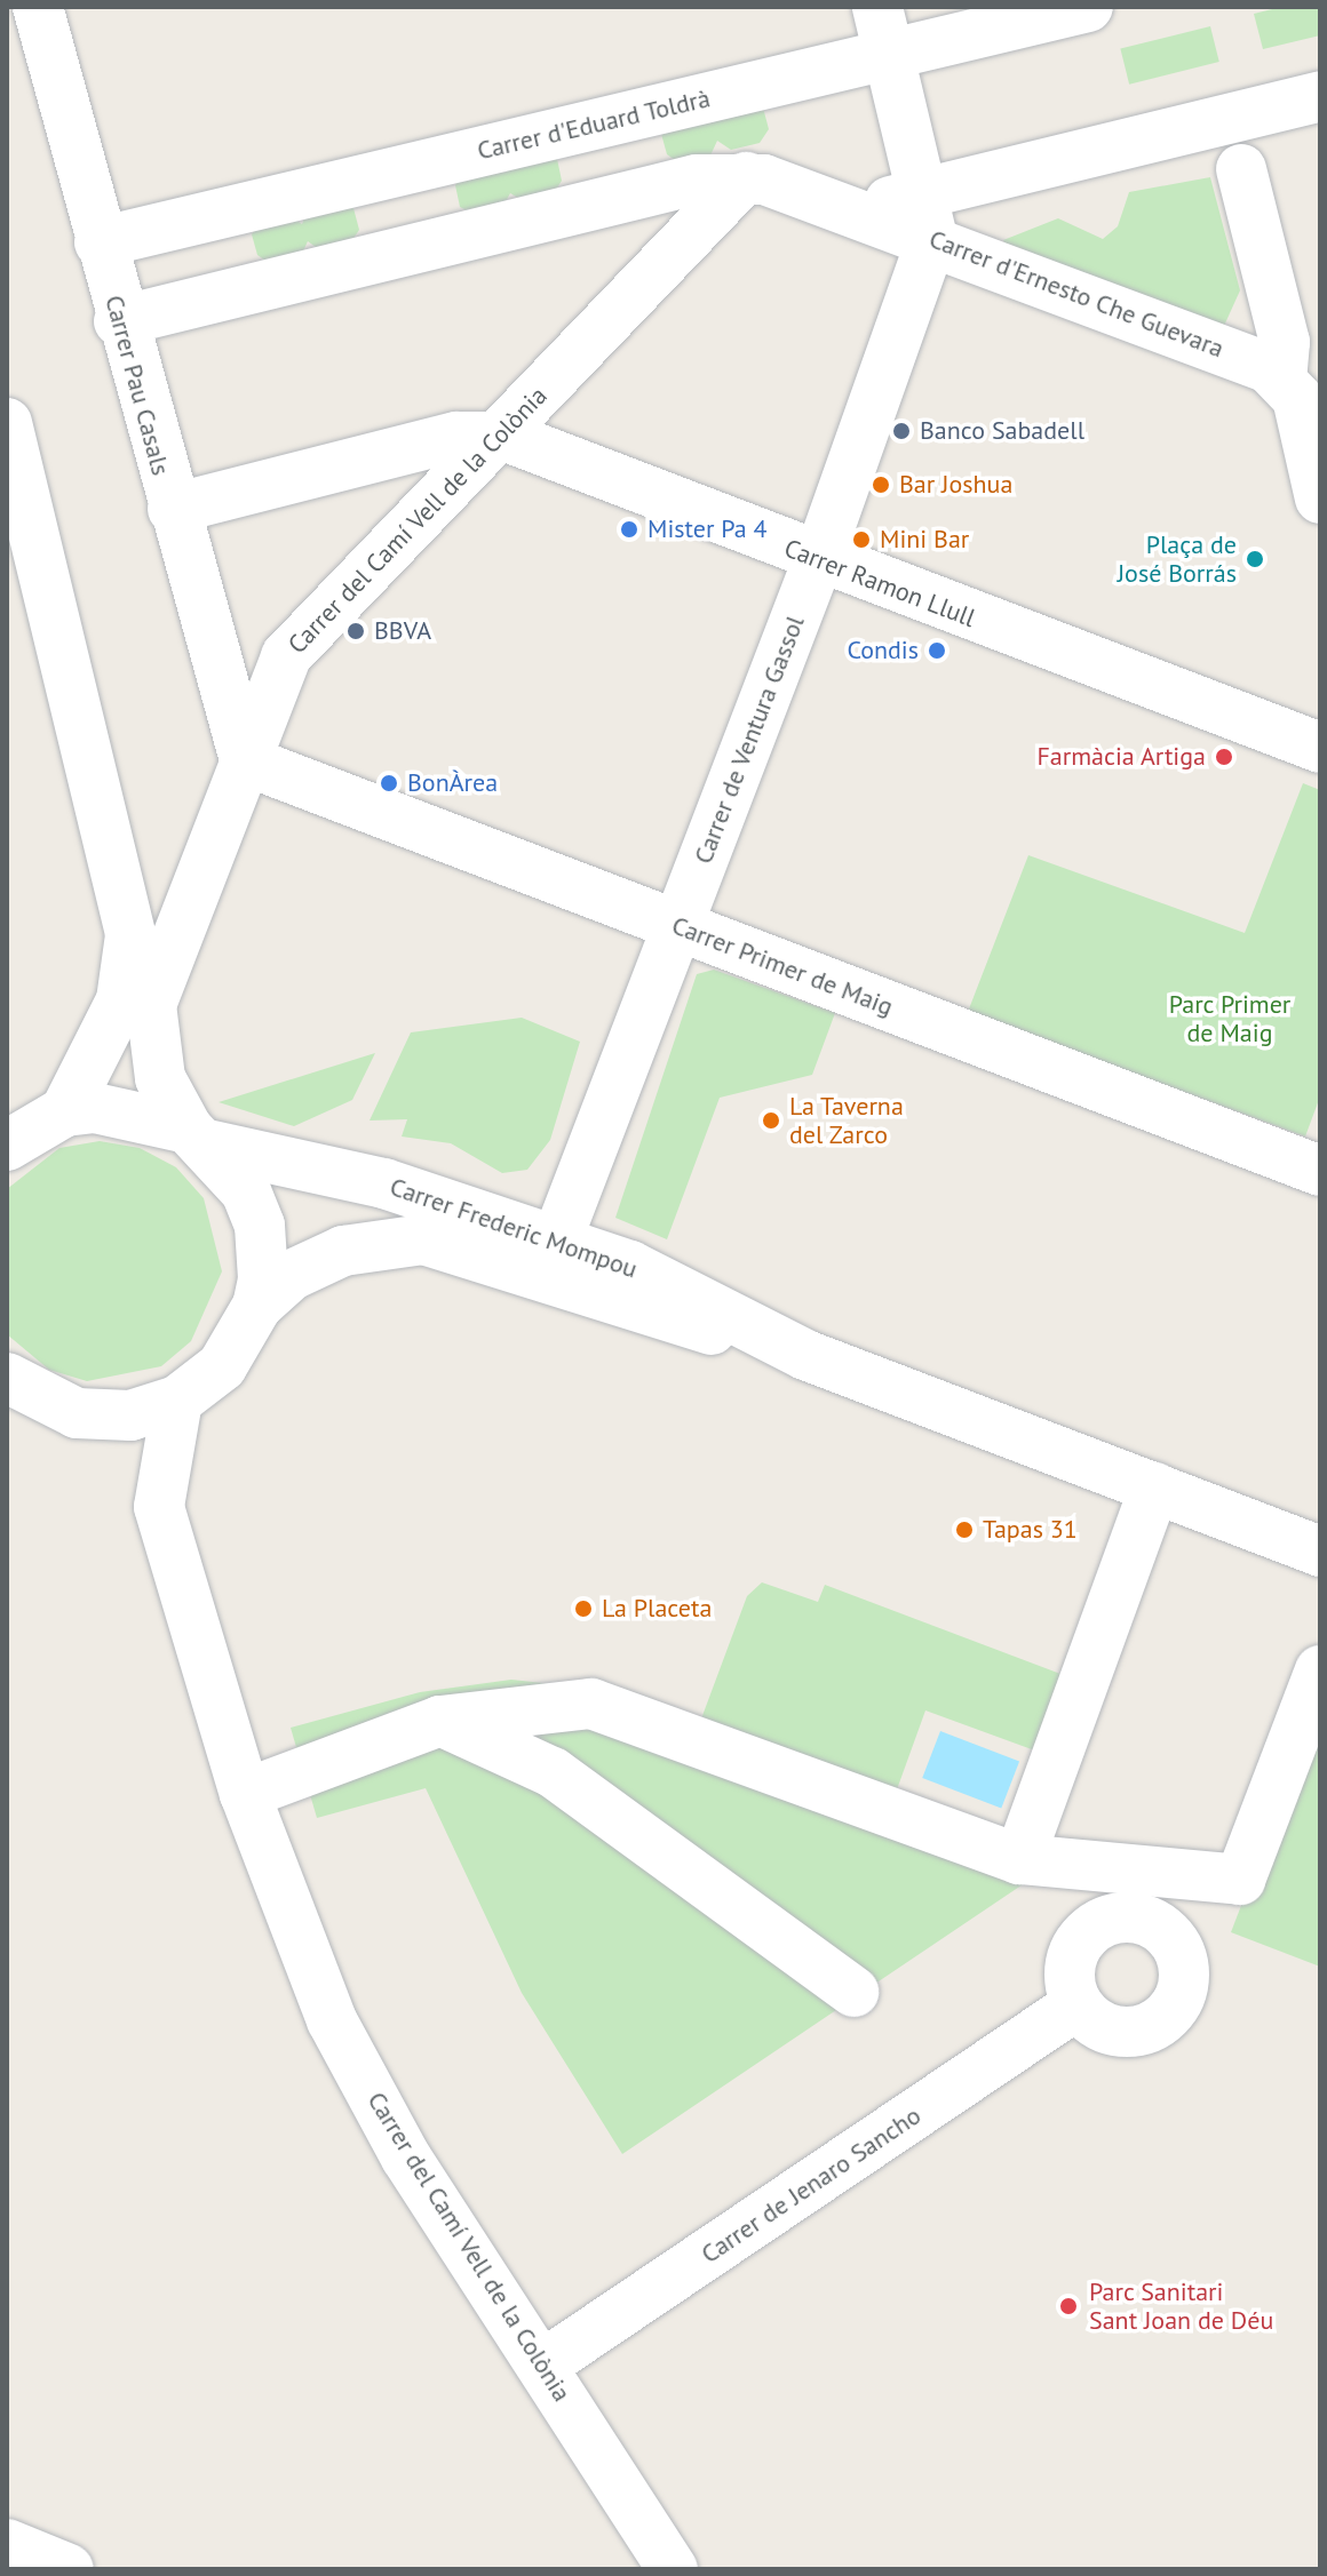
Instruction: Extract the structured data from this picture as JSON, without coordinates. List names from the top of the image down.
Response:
{
  "streets": {
    "street": [
      "Carrer d'Eduard Toldrà",
      "Carrer d'Ernesto Che Guevara",
      "Carrer Pau Casals",
      "Carrer del Camí Vell de la Colònia",
      "Carrer Ramon Llull",
      "Carrer de Ventura Gassol",
      "Carrer Primer de Maig",
      "Carrer Frederic Mompou",
      "Carrer de Jenaro Sancho"
    ]
  },
  "crossings": [
    ["Carrer d'Eduard Toldrà", "Carrer Pau Casals"],
    ["Carrer d'Ernesto Che Guevara", "Carrer del Camí Vell de la Colònia"],
    ["Carrer d'Ernesto Che Guevara", "Carrer de Ventura Gassol"],
    ["Carrer Pau Casals", "Carrer del Camí Vell de la Colònia"],
    ["Carrer Pau Casals", "Carrer Ramon Llull"],
    ["Carrer Pau Casals", "Carrer Primer de Maig"],
    ["Carrer del Camí Vell de la Colònia", "Carrer Ramon Llull"],
    ["Carrer del Camí Vell de la Colònia", "Carrer Primer de Maig"],
    ["Carrer del Camí Vell de la Colònia", "Carrer Frederic Mompou"],
    ["Carrer del Camí Vell de la Colònia", "Carrer de Jenaro Sancho"],
    ["Carrer Ramon Llull", "Carrer de Ventura Gassol"],
    ["Carrer de Ventura Gassol", "Carrer Primer de Maig"],
    ["Carrer de Ventura Gassol", "Carrer Frederic Mompou"]
  ],
  "parks": ["Parc Primer de Maig"],
  "places": [
    "Banco Sabadell",
    "Bar Joshua",
    "Mister Pa 4",
    "Mini Bar",
    "Plaça de José Borrás",
    "BBVA",
    "Condis",
    "Farmàcia Artiga",
    "BonÀrea",
    "La Taverna del Zarco",
    "Tapas 31",
    "La Placeta",
    "Parc Sanitari Sant Joan de Déu"
  ]
}
